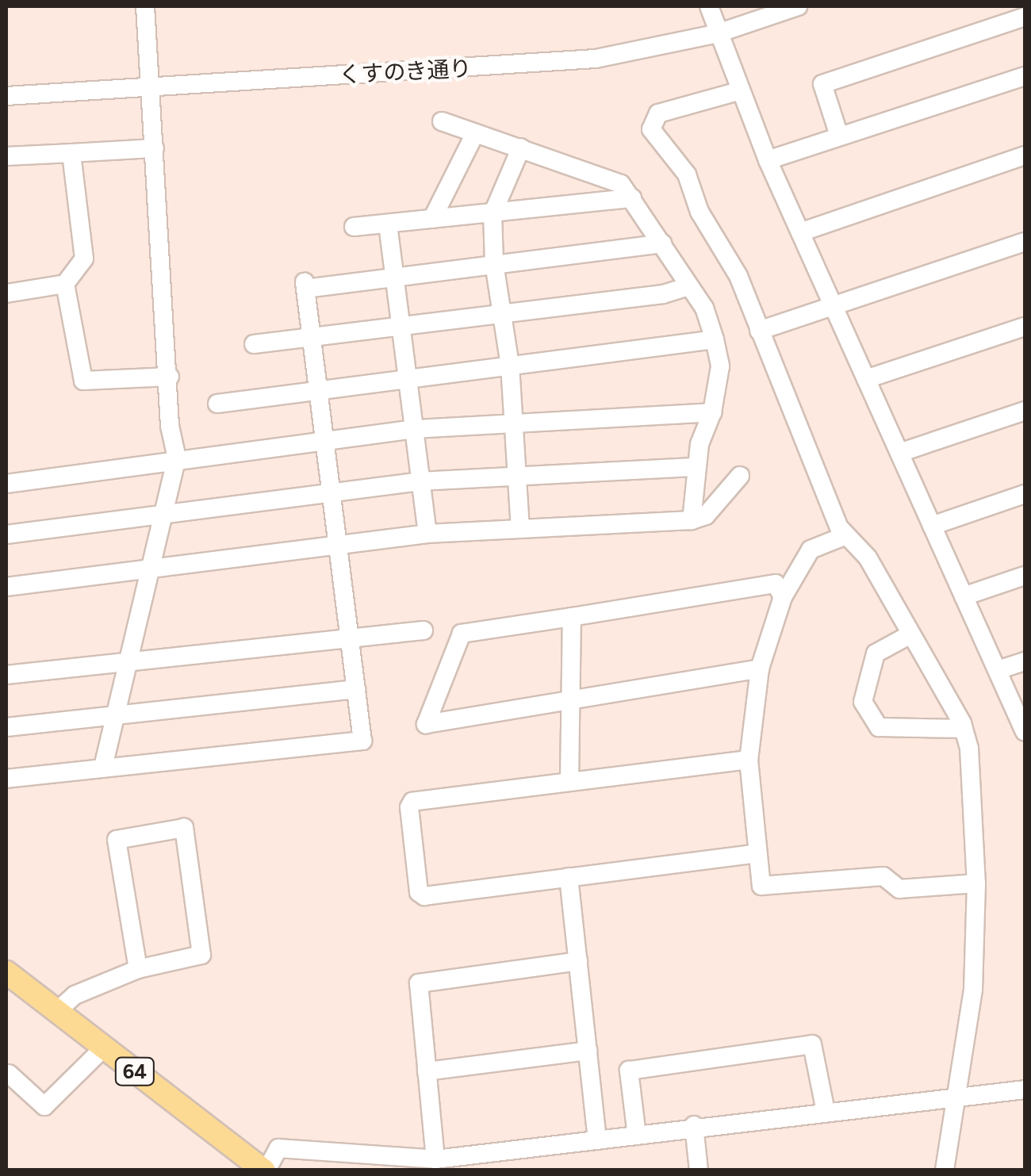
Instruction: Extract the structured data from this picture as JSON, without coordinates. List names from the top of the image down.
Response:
{
  "streets": {
    "main road": ["64"],
    "street": ["くすのき通り"]
  }
}
